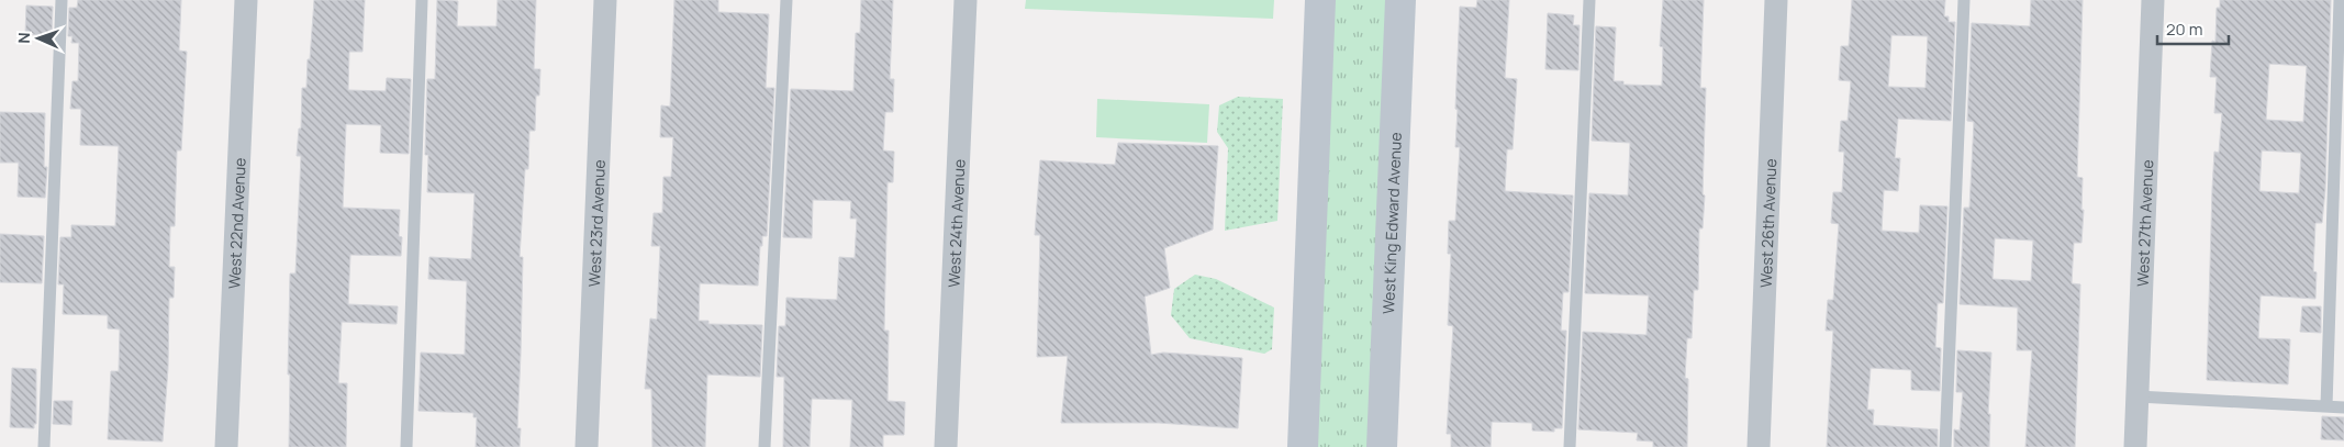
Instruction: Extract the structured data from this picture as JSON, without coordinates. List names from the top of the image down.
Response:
{
  "streets": {
    "main road": ["West King Edward Avenue"],
    "street": [
      "West 22nd Avenue",
      "West 23rd Avenue",
      "West 24th Avenue",
      "West 26th Avenue",
      "West 27th Avenue"
    ]
  },
  "scale_bar": "20 m",
  "north": "left"
}
